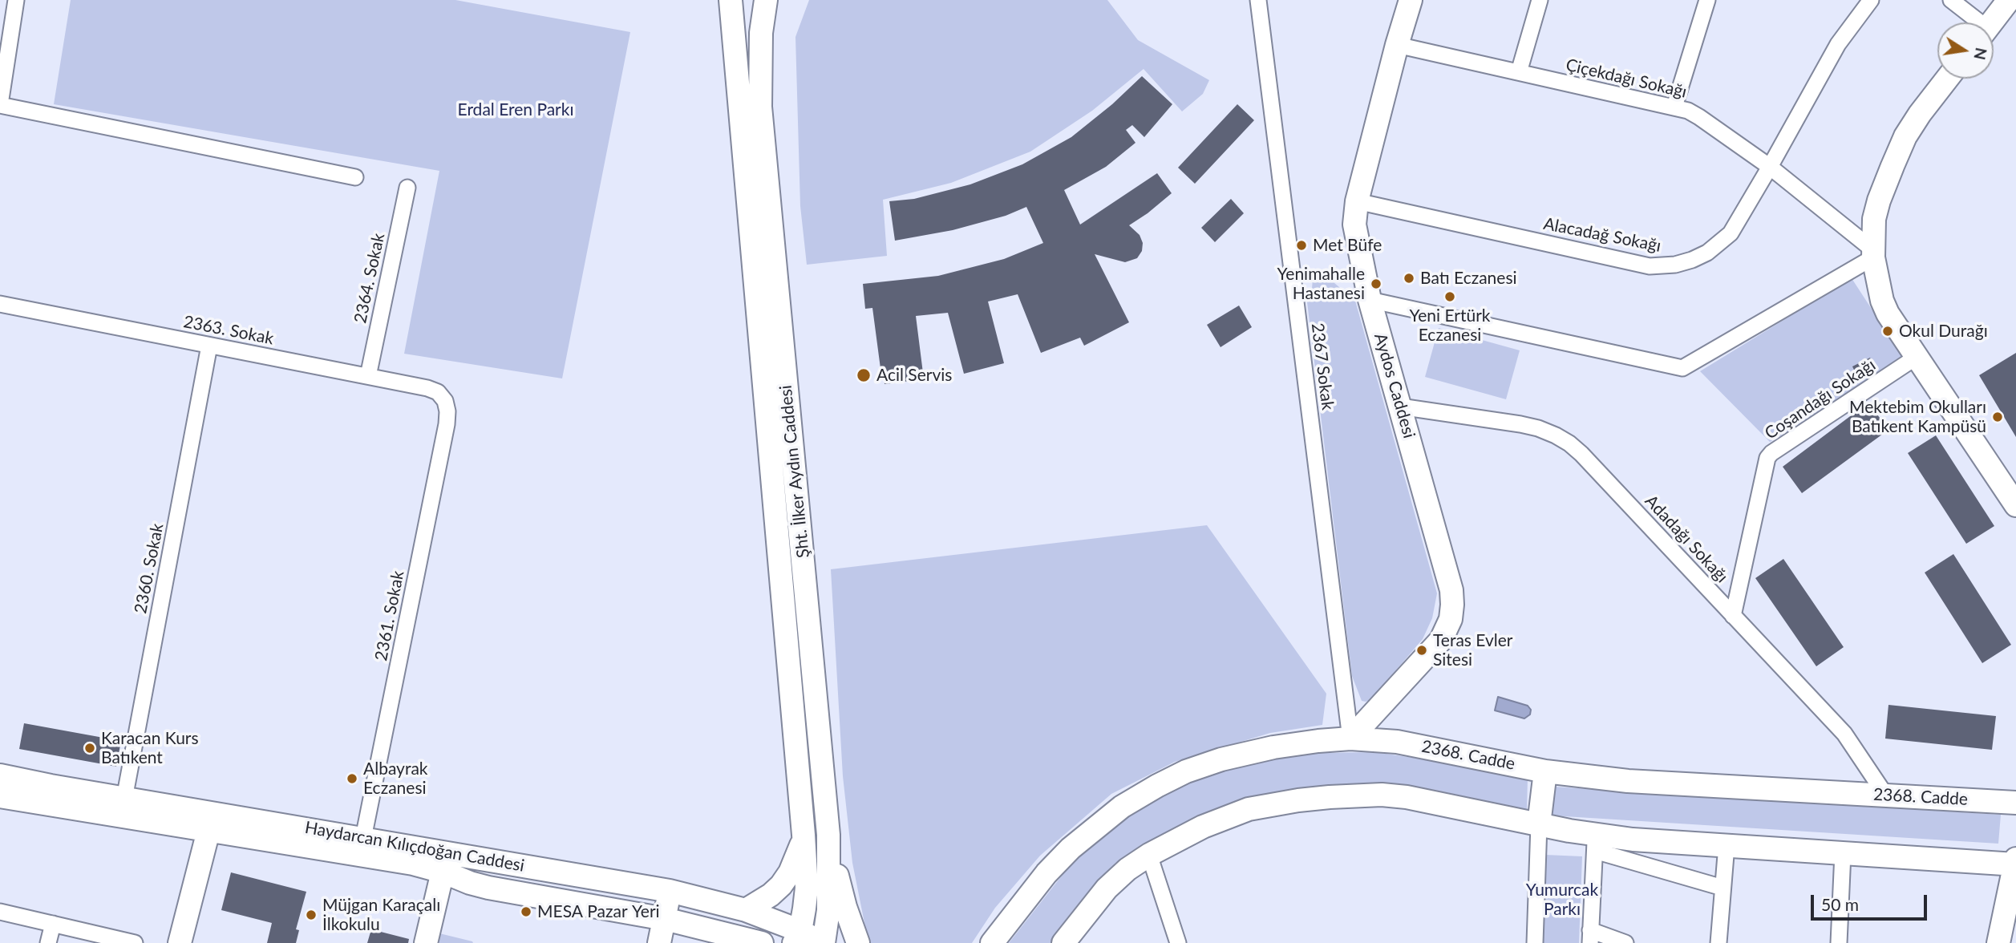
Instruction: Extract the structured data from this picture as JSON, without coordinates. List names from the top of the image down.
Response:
{
  "streets": {
    "street": [
      "Çiçekdağı Sokağı",
      "Alacadağ Sokağı",
      "2364. Sokak",
      "2363. Sokak",
      "2367 Sokak",
      "Aydos Caddesi",
      "Coşandağı Sokağı",
      "Şht. İlker Aydın Caddesi",
      "Adadağı Sokağı",
      "2360. Sokak",
      "2361. Sokak",
      "2368. Cadde",
      "Haydarcan Kılıçdoğan Caddesi"
    ]
  },
  "crossings": [
    ["Çiçekdağı Sokağı", "Alacadağ Sokağı"],
    ["Çiçekdağı Sokağı", "Aydos Caddesi"],
    ["Alacadağ Sokağı", "Aydos Caddesi"],
    ["2364. Sokak", "2363. Sokak"],
    ["2363. Sokak", "2360. Sokak"],
    ["2363. Sokak", "2361. Sokak"],
    ["2367 Sokak", "Aydos Caddesi"],
    ["2367 Sokak", "2368. Cadde"],
    ["Aydos Caddesi", "Adadağı Sokağı"],
    ["Aydos Caddesi", "2368. Cadde"],
    ["Coşandağı Sokağı", "Adadağı Sokağı"],
    ["Şht. İlker Aydın Caddesi", "Haydarcan Kılıçdoğan Caddesi"],
    ["Adadağı Sokağı", "2368. Cadde"],
    ["2360. Sokak", "Haydarcan Kılıçdoğan Caddesi"],
    ["2361. Sokak", "Haydarcan Kılıçdoğan Caddesi"]
  ],
  "parks": ["Erdal Eren Parkı", "Yumurcak Parkı"],
  "places": [
    "Met Büfe",
    "Batı Eczanesi",
    "Yenimahalle Hastanesi",
    "Yeni Ertürk Eczanesi",
    "Okul Durağı",
    "Acil Servis",
    "Mektebim Okulları Batıkent Kampüsü",
    "Teras Evler Sitesi",
    "Karacan Kurs Batıkent",
    "Albayrak Eczanesi",
    "MESA Pazar Yeri",
    "Müjgan Karaçalı İlkokulu"
  ],
  "scale_bar": "50 m",
  "north": "right"
}
